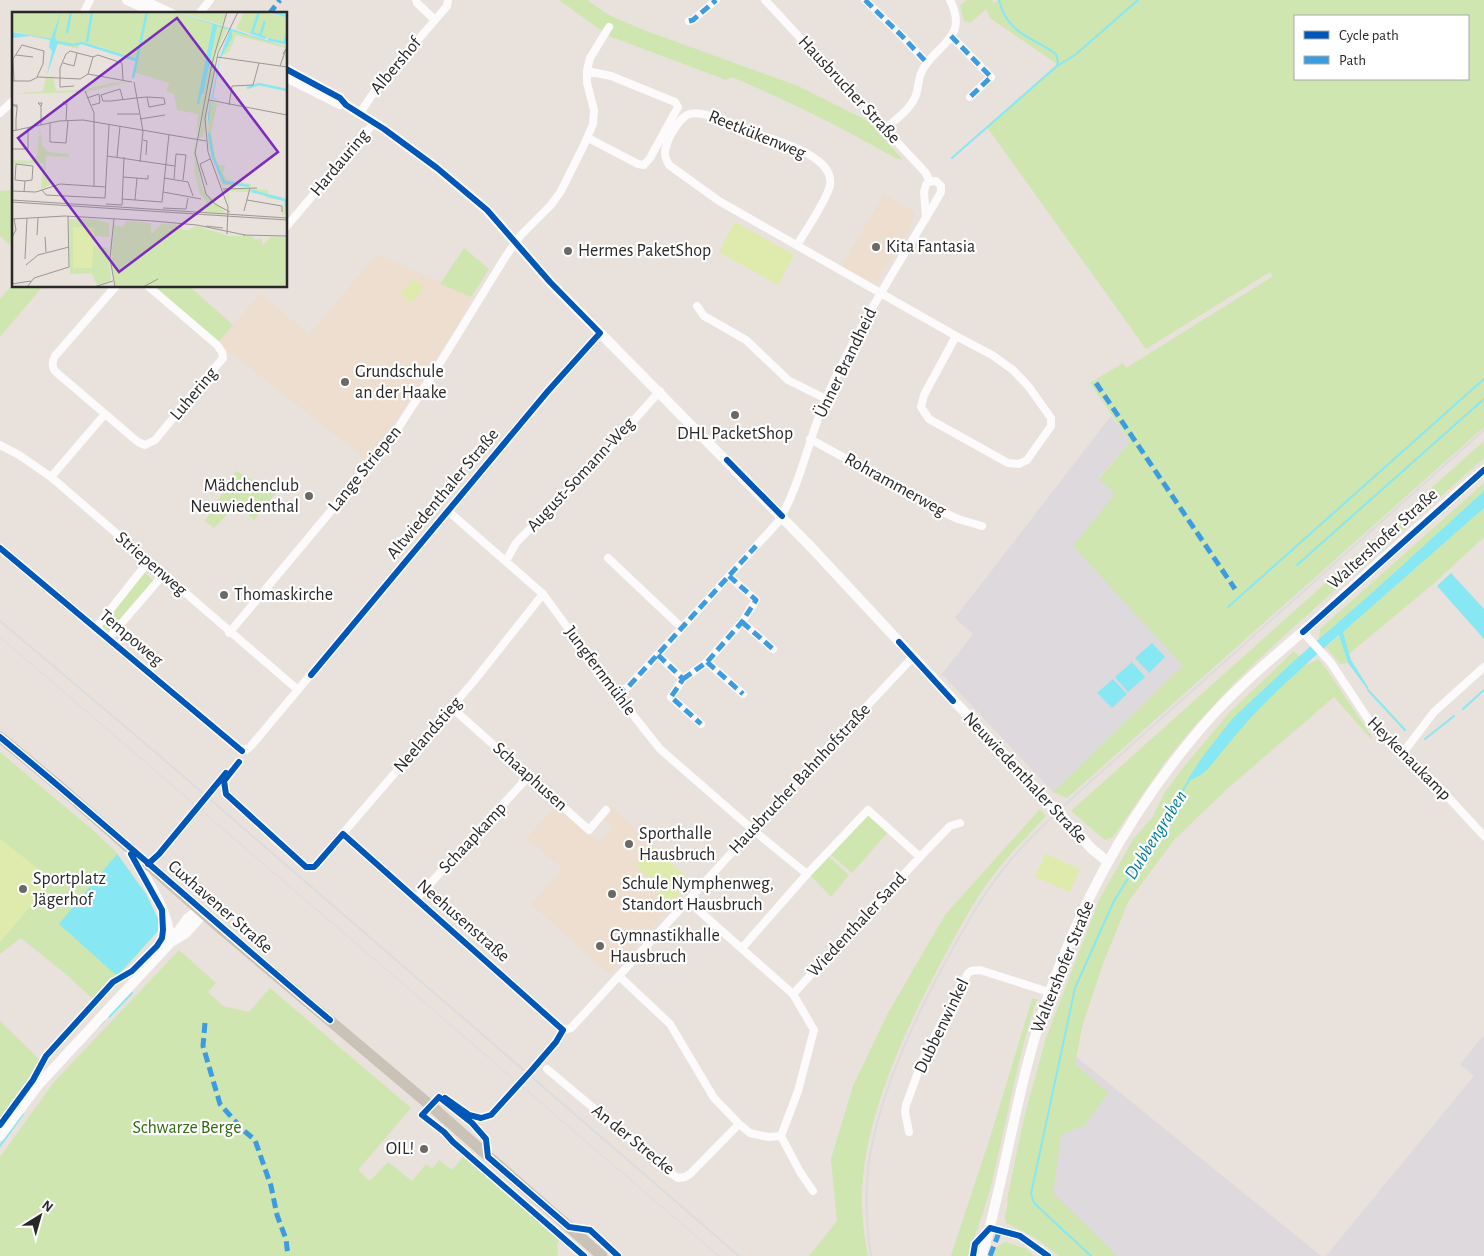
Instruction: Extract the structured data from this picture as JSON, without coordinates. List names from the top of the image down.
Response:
{
  "streets": {
    "main road": ["Waltershofer Straße", "Neuwiedenthaler Straße", "Cuxhavener Straße"],
    "street": [
      "Albershof",
      "Hausbrucher Straße",
      "Reetkükenweg",
      "Hardauring",
      "Ünner Brandheid",
      "Luhering",
      "Lange Striepen",
      "August-Somann-Weg",
      "Rohrammerweg",
      "Altwiedenthaler Straße",
      "Striepenweg",
      "Tempoweg",
      "Jungfernmühle",
      "Neelandstieg",
      "Heykenaukamp",
      "Schaaphusen",
      "Hausbrucher Bahnhofstraße",
      "Schaapkamp",
      "Neehusenstraße",
      "Wiedenthaler Sand",
      "Dubbenwinkel",
      "An der Strecke"
    ]
  },
  "crossings": [
    ["Albershof", "Neuwiedenthaler Straße"],
    ["Hausbrucher Straße", "Ünner Brandheid"],
    ["Reetkükenweg", "Ünner Brandheid"],
    ["Hardauring", "Neuwiedenthaler Straße"],
    ["Ünner Brandheid", "Rohrammerweg"],
    ["Ünner Brandheid", "Jungfernmühle"],
    ["Ünner Brandheid", "Neuwiedenthaler Straße"],
    ["Lange Striepen", "Striepenweg"],
    ["Lange Striepen", "Neuwiedenthaler Straße"],
    ["August-Somann-Weg", "Jungfernmühle"],
    ["August-Somann-Weg", "Neuwiedenthaler Straße"],
    ["Altwiedenthaler Straße", "Striepenweg"],
    ["Altwiedenthaler Straße", "Tempoweg"],
    ["Altwiedenthaler Straße", "Jungfernmühle"],
    ["Altwiedenthaler Straße", "Neuwiedenthaler Straße"],
    ["Waltershofer Straße", "Heykenaukamp"],
    ["Waltershofer Straße", "Neuwiedenthaler Straße"],
    ["Waltershofer Straße", "Dubbenwinkel"],
    ["Jungfernmühle", "Neelandstieg"],
    ["Jungfernmühle", "Hausbrucher Bahnhofstraße"],
    ["Neelandstieg", "Schaaphusen"],
    ["Neelandstieg", "Neehusenstraße"],
    ["Schaaphusen", "Schaapkamp"],
    ["Neuwiedenthaler Straße", "Hausbrucher Bahnhofstraße"],
    ["Hausbrucher Bahnhofstraße", "Neehusenstraße"],
    ["Schaapkamp", "Neehusenstraße"]
  ],
  "water": ["Dubbengraben"],
  "parks": ["Schwarze Berge"],
  "places": [
    "Kita Fantasia",
    "Hermes PaketShop",
    "Grundschule an der Haake",
    "DHL PacketShop",
    "Mädchenclub Neuwiedenthal",
    "Thomaskirche",
    "Sporthalle Hausbruch",
    "Sportplatz Jägerhof",
    "Schule Nymphenweg, Standort Hausbruch",
    "Gymnastikhalle Hausbruch",
    "OIL!"
  ],
  "legend": ["Cycle path", "Path"],
  "north": "top right"
}
